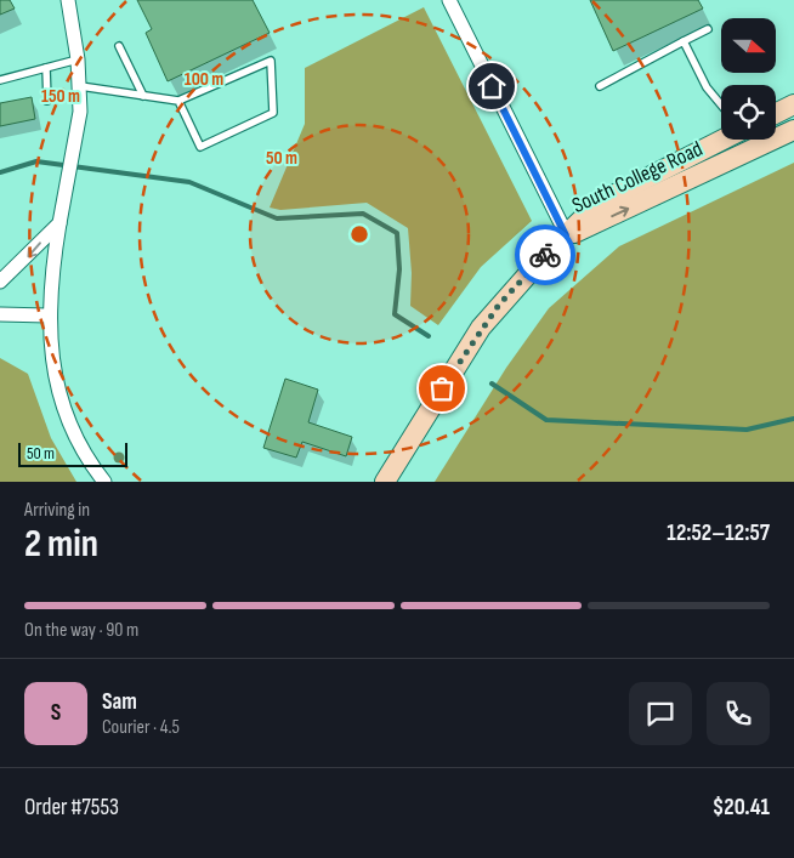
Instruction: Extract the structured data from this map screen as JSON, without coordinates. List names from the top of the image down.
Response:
{
  "streets": {
    "street": ["South College Road"]
  },
  "scale_bar": "50 m",
  "north": "right",
  "page": {
    "scale": "50 m",
    "heading": ["2 min", "Arriving in", "12:52–12:57"],
    "panel": [
      "Sam",
      "Courier · 4.5",
      "Order #7553",
      "$20.41"
    ],
    "bar": "On the way · 90 m",
    "round": "S"
  },
  "rings": ["100 m", "150 m", "50 m"]
}
